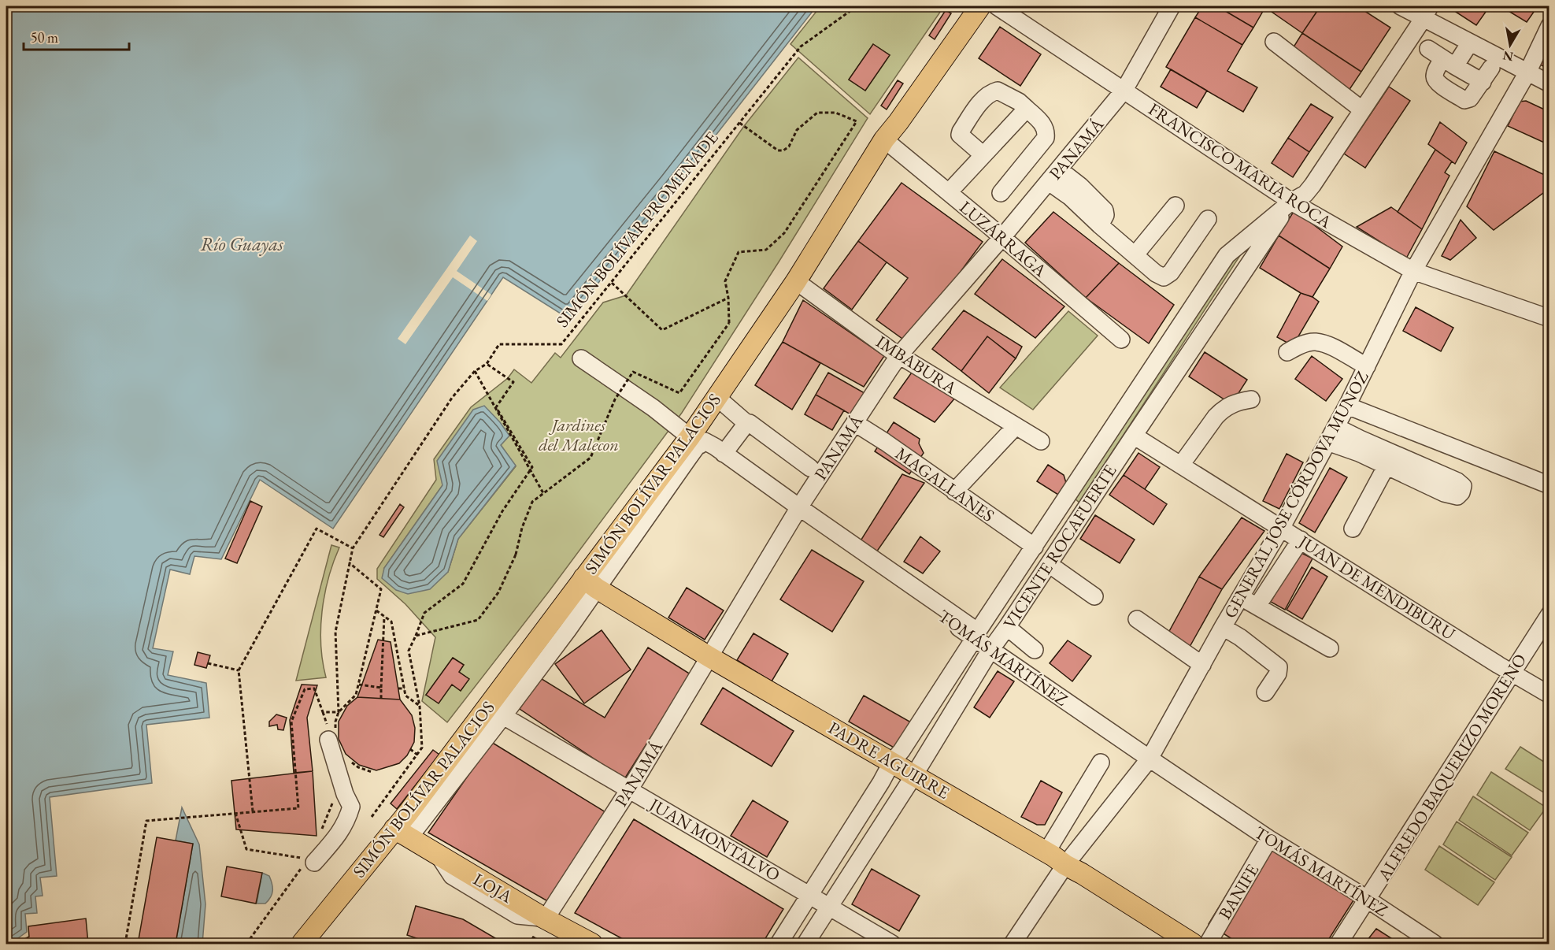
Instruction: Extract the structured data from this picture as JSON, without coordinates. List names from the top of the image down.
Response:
{
  "streets": {
    "main road": ["SIMÓN BOLÍVAR PALACIOS", "PADRE AGUIRRE", "LOJA"],
    "street": [
      "PANAMÁ",
      "FRANCISCO MARIA ROCA",
      "LUZÁRRAGA",
      "IMBABURA",
      "MAGALLANES",
      "GENERAL JOSE CÓRDOVA MUNOZ",
      "VICENTE ROCAFUERTE",
      "JUAN DE MENDIBURU",
      "TOMÁS MARTÍNEZ",
      "ALFREDO BAQUERIZO MORENO",
      "JUAN MONTALVO",
      "BANIFE"
    ],
    "path": ["SIMÓN BOLÍVAR PROMENADE"]
  },
  "crossings": [
    ["PANAMÁ", "FRANCISCO MARIA ROCA"],
    ["PANAMÁ", "LUZÁRRAGA"],
    ["PANAMÁ", "IMBABURA"],
    ["PANAMÁ", "MAGALLANES"],
    ["PANAMÁ", "TOMÁS MARTÍNEZ"],
    ["PANAMÁ", "PADRE AGUIRRE"],
    ["PANAMÁ", "JUAN MONTALVO"],
    ["PANAMÁ", "LOJA"],
    ["FRANCISCO MARIA ROCA", "GENERAL JOSE CÓRDOVA MUNOZ"],
    ["FRANCISCO MARIA ROCA", "VICENTE ROCAFUERTE"],
    ["LUZÁRRAGA", "SIMÓN BOLÍVAR PALACIOS"],
    ["IMBABURA", "SIMÓN BOLÍVAR PALACIOS"],
    ["SIMÓN BOLÍVAR PALACIOS", "TOMÁS MARTÍNEZ"],
    ["SIMÓN BOLÍVAR PALACIOS", "PADRE AGUIRRE"],
    ["SIMÓN BOLÍVAR PALACIOS", "JUAN MONTALVO"],
    ["SIMÓN BOLÍVAR PALACIOS", "LOJA"],
    ["GENERAL JOSE CÓRDOVA MUNOZ", "JUAN DE MENDIBURU"],
    ["GENERAL JOSE CÓRDOVA MUNOZ", "TOMÁS MARTÍNEZ"],
    ["GENERAL JOSE CÓRDOVA MUNOZ", "PADRE AGUIRRE"],
    ["VICENTE ROCAFUERTE", "JUAN DE MENDIBURU"],
    ["VICENTE ROCAFUERTE", "TOMÁS MARTÍNEZ"],
    ["VICENTE ROCAFUERTE", "PADRE AGUIRRE"],
    ["VICENTE ROCAFUERTE", "JUAN MONTALVO"],
    ["JUAN DE MENDIBURU", "ALFREDO BAQUERIZO MORENO"],
    ["TOMÁS MARTÍNEZ", "ALFREDO BAQUERIZO MORENO"],
    ["TOMÁS MARTÍNEZ", "BANIFE"]
  ],
  "water": ["Río Guayas"],
  "parks": ["Jardines del Malecon"],
  "scale_bar": "50 m",
  "north": "bottom"
}
